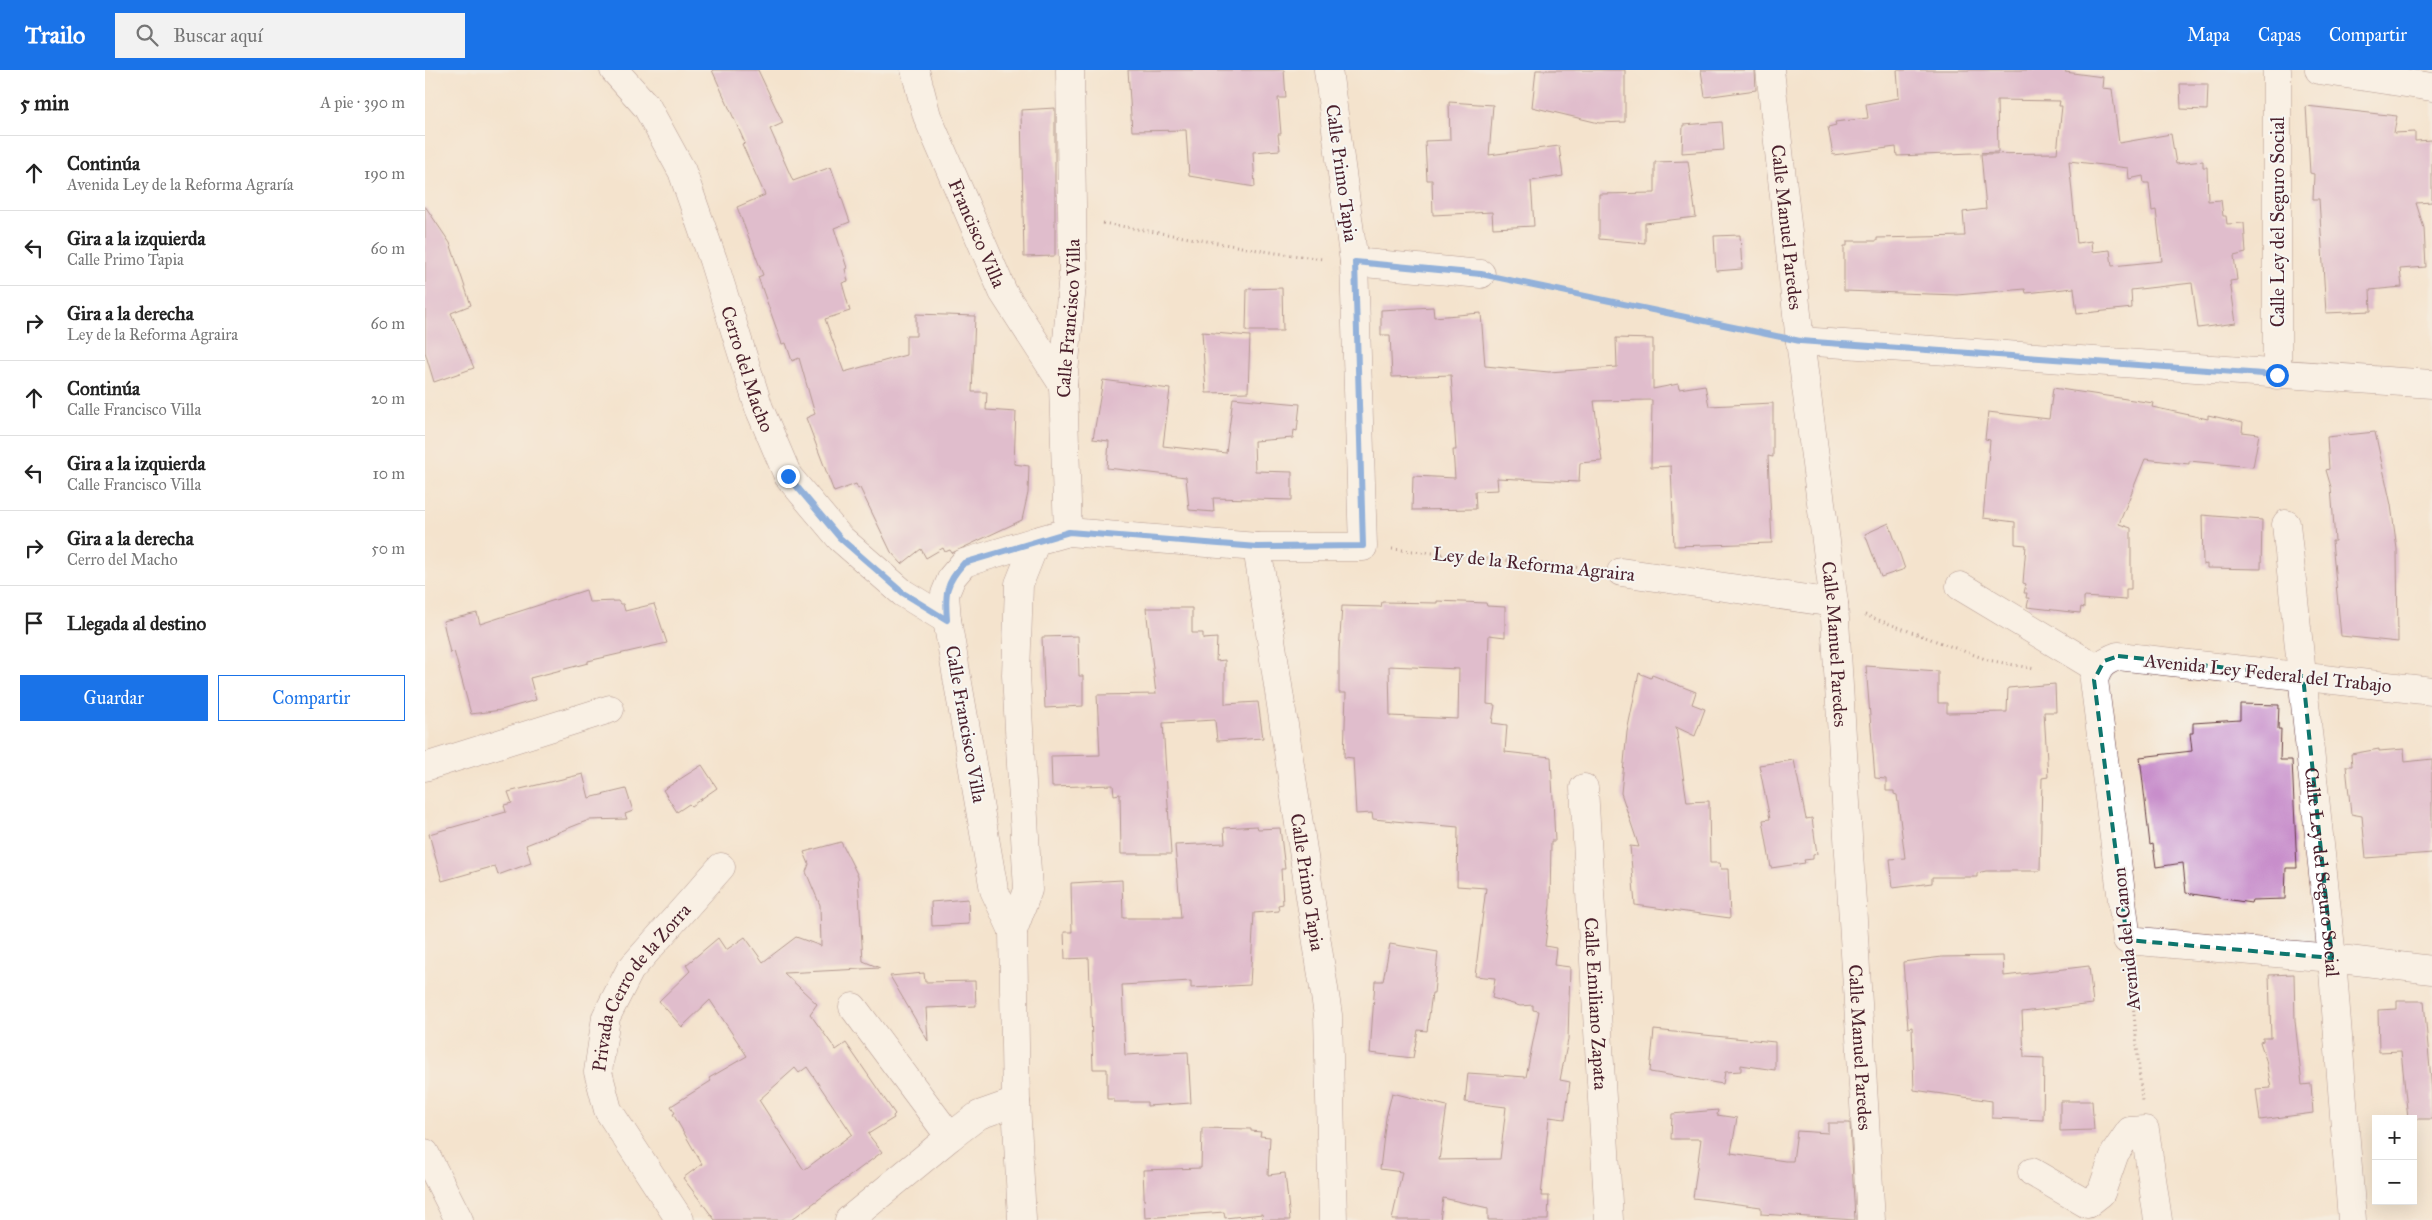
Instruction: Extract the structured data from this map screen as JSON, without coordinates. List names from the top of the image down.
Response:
{
  "streets": {
    "street": [
      "Calle Primo Tapia",
      "Calle Ley del Seguro Social",
      "Calle Manuel Paredes",
      "Francisco Villa",
      "Calle Francisco Villa",
      "Cerro del Macho",
      "Ley de la Reforma Agraira",
      "Avenida Ley Federal del Trabajo",
      "Avenida del Canon",
      "Privada Cerro de la Zorra",
      "Calle Emiliano Zapata"
    ]
  },
  "crossings": [
    ["Calle Primo Tapia", "Ley de la Reforma Agraira"],
    ["Calle Ley del Seguro Social", "Avenida Ley Federal del Trabajo"],
    ["Calle Manuel Paredes", "Ley de la Reforma Agraira"],
    ["Francisco Villa", "Calle Francisco Villa"],
    ["Calle Francisco Villa", "Cerro del Macho"],
    ["Avenida Ley Federal del Trabajo", "Avenida del Canon"]
  ],
  "page": {
    "header": "Trailo",
    "search": "Buscar aquí",
    "nav": ["Mapa", "Capas", "Compartir"],
    "heading": ["5 min", "A pie · 390 m"],
    "list": [
      ["Continúa", "Avenida Ley de la Reforma Agraría", "190 m"],
      ["Gira a la izquierda", "Calle Primo Tapia", "60 m"],
      ["Gira a la derecha", "Ley de la Reforma Agraira", "60 m"],
      ["Continúa", "Calle Francisco Villa", "20 m"],
      ["Gira a la izquierda", "Calle Francisco Villa", "10 m"],
      ["Gira a la derecha", "Cerro del Macho", "50 m"],
      "Llegada al destino"
    ],
    "buttons": ["Guardar", "Compartir"],
    "map_buttons": ["+", "−"]
  }
}
